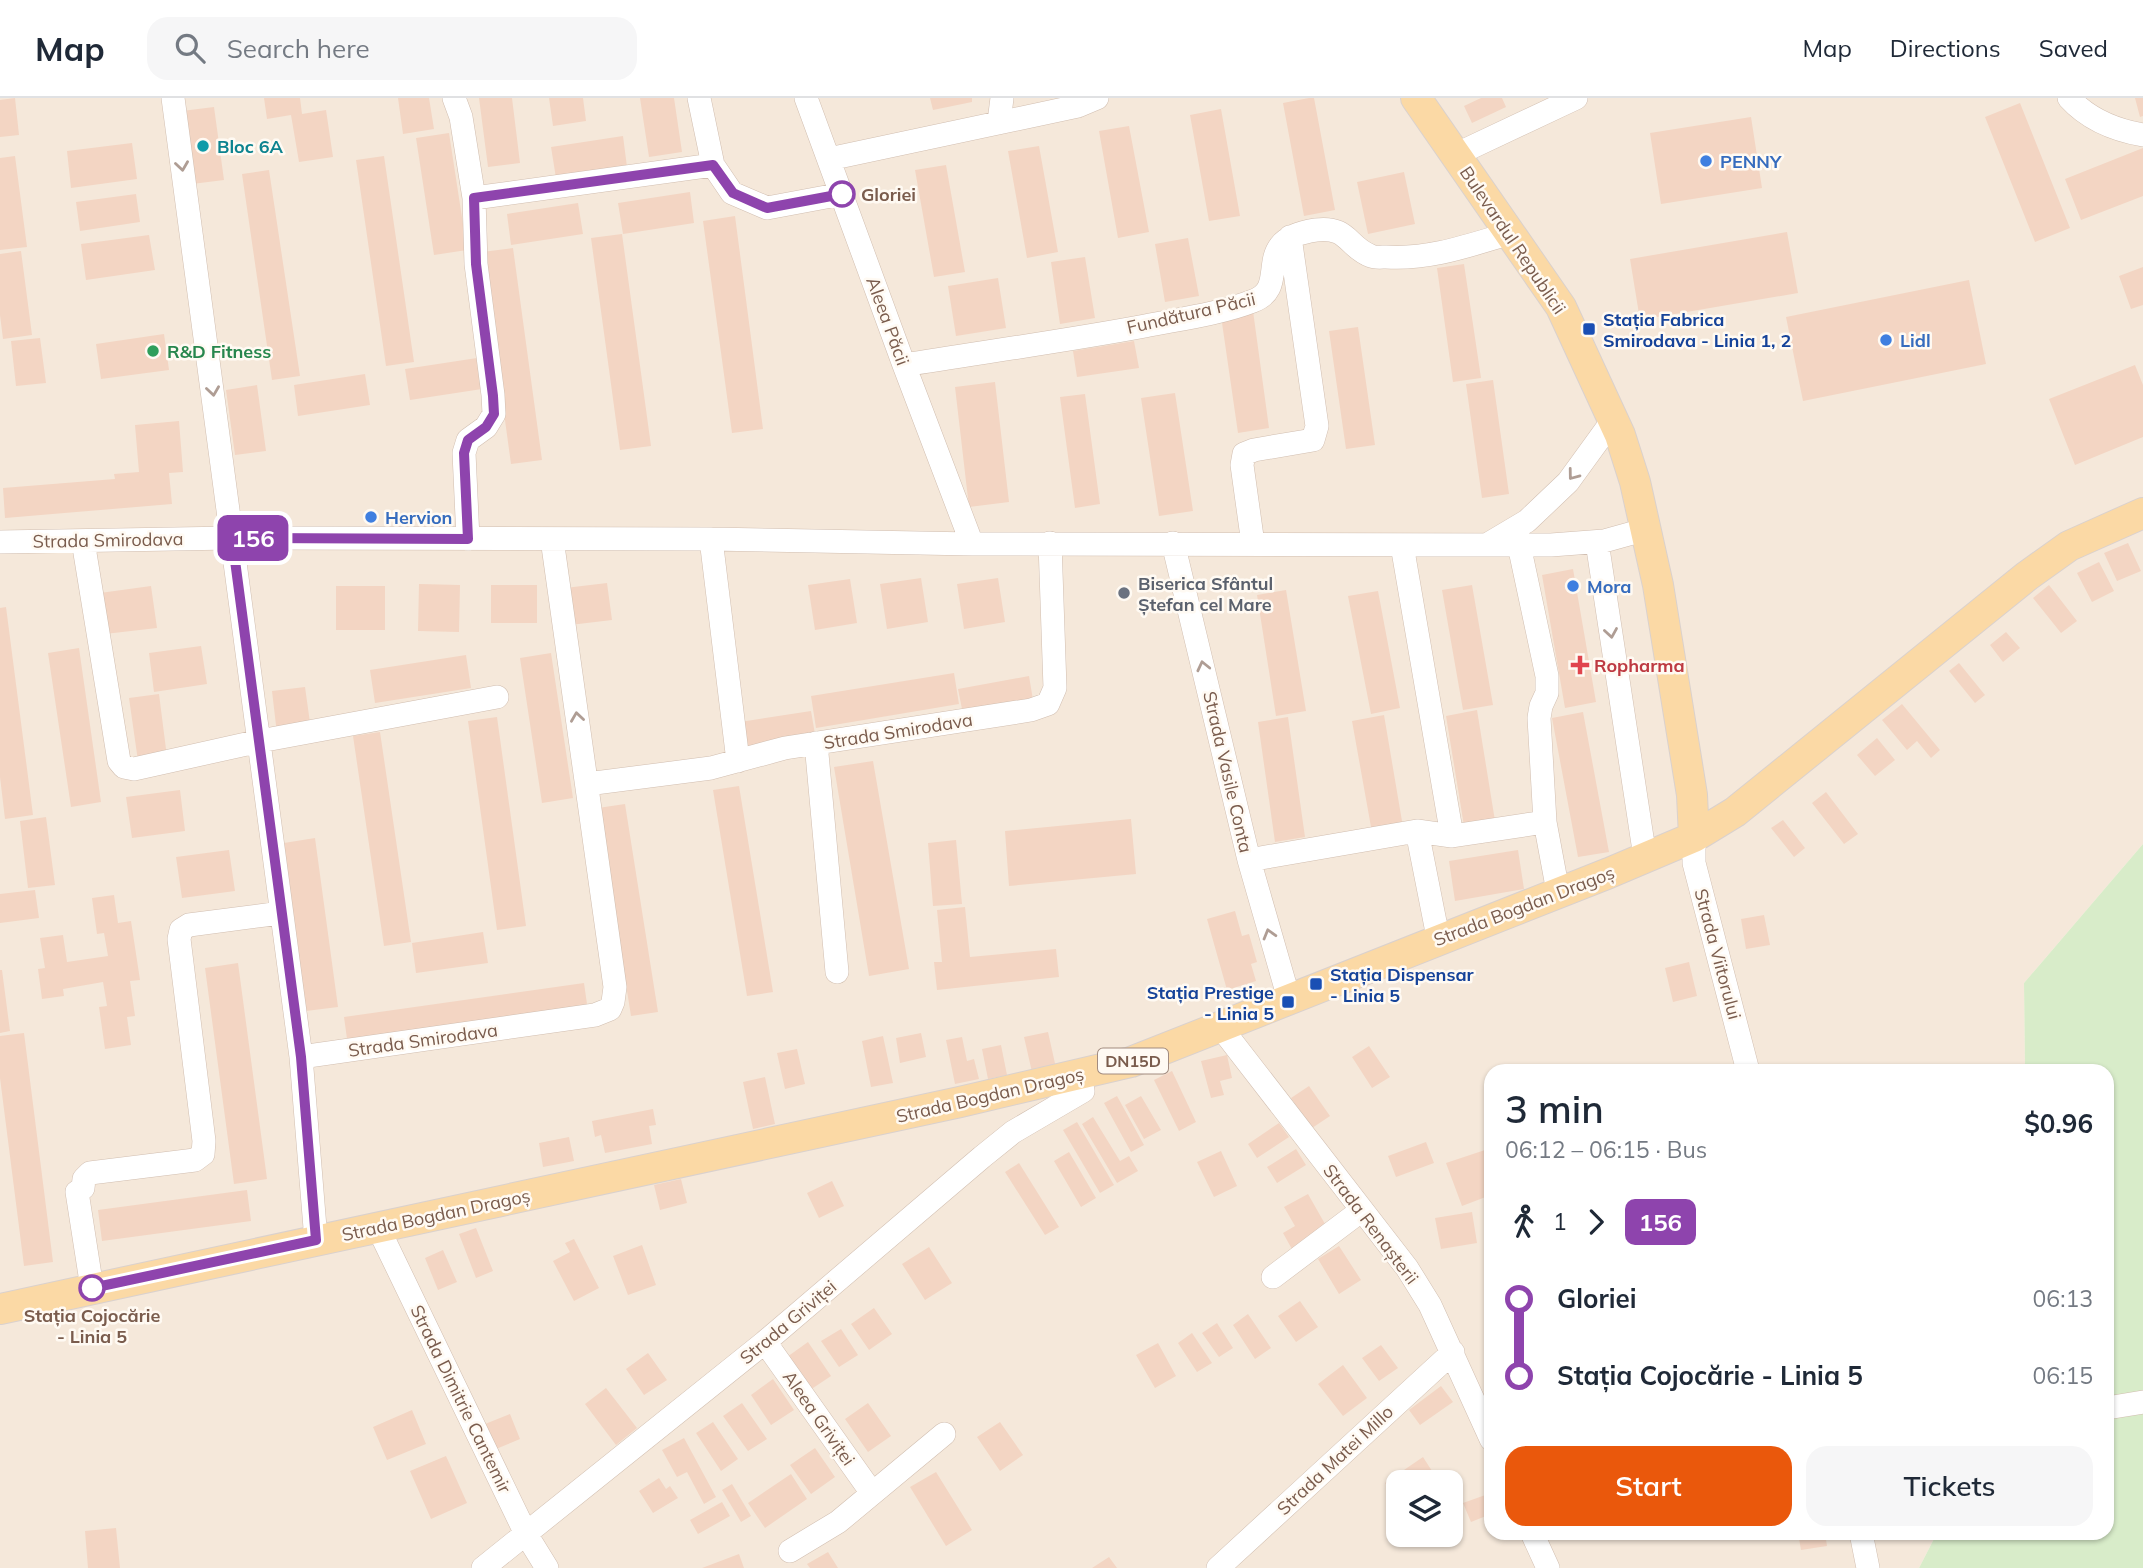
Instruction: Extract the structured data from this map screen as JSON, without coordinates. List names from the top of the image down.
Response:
{
  "streets": {
    "main road": ["Bulevardul Republicii", "Strada Bogdan Dragoș", "DN15D"],
    "street": [
      "Fundătura Păcii",
      "Aleea Păcii",
      "Strada Smirodava",
      "Strada Vasile Conta",
      "Strada Viitorului",
      "Strada Renașterii",
      "Strada Griviței",
      "Strada Dimitrie Cantemir",
      "Aleea Griviței",
      "Strada Matei Millo"
    ]
  },
  "crossings": [
    ["Bulevardul Republicii", "Strada Smirodava"],
    ["Bulevardul Republicii", "Strada Bogdan Dragoș"],
    ["Bulevardul Republicii", "Strada Viitorului"],
    ["Fundătura Păcii", "Aleea Păcii"],
    ["Aleea Păcii", "Strada Smirodava"],
    ["Strada Smirodava", "Strada Vasile Conta"],
    ["Strada Vasile Conta", "Strada Bogdan Dragoș"],
    ["Strada Bogdan Dragoș", "Strada Viitorului"],
    ["Strada Bogdan Dragoș", "Strada Renașterii"],
    ["Strada Bogdan Dragoș", "Strada Griviței"],
    ["Strada Bogdan Dragoș", "Strada Dimitrie Cantemir"],
    ["Strada Renașterii", "Strada Matei Millo"],
    ["Strada Griviței", "Strada Dimitrie Cantemir"],
    ["Strada Griviței", "Aleea Griviței"]
  ],
  "places": {
    "other": [
      "Bloc 6A",
      "PENNY",
      "Gloriei",
      "Lidl",
      "R&D Fitness",
      "Hervion",
      "Mora",
      "Biserica Sfântul Ștefan cel Mare",
      "Stația Cojocărie - Linia 5"
    ],
    "transit": ["Stația Fabrica Smirodava - Linia 1, 2", "Stația Dispensar - Linia 5", "Stația Prestige - Linia 5"],
    "health": ["Ropharma"]
  },
  "lines": ["bus line 156"],
  "page": {
    "header": "Map",
    "search": "Search here",
    "nav": ["Map", "Directions", "Saved"],
    "on_map": "156",
    "heading": ["3 min", "06:12 – 06:15 · Bus", "$0.96"],
    "legs": ["1", "156"],
    "list": [
      {
        "name": "Gloriei",
        "value": "06:13"
      },
      {
        "name": "Stația Cojocărie - Linia 5",
        "value": "06:15"
      }
    ],
    "buttons": ["Start", "Tickets"]
  }
}
